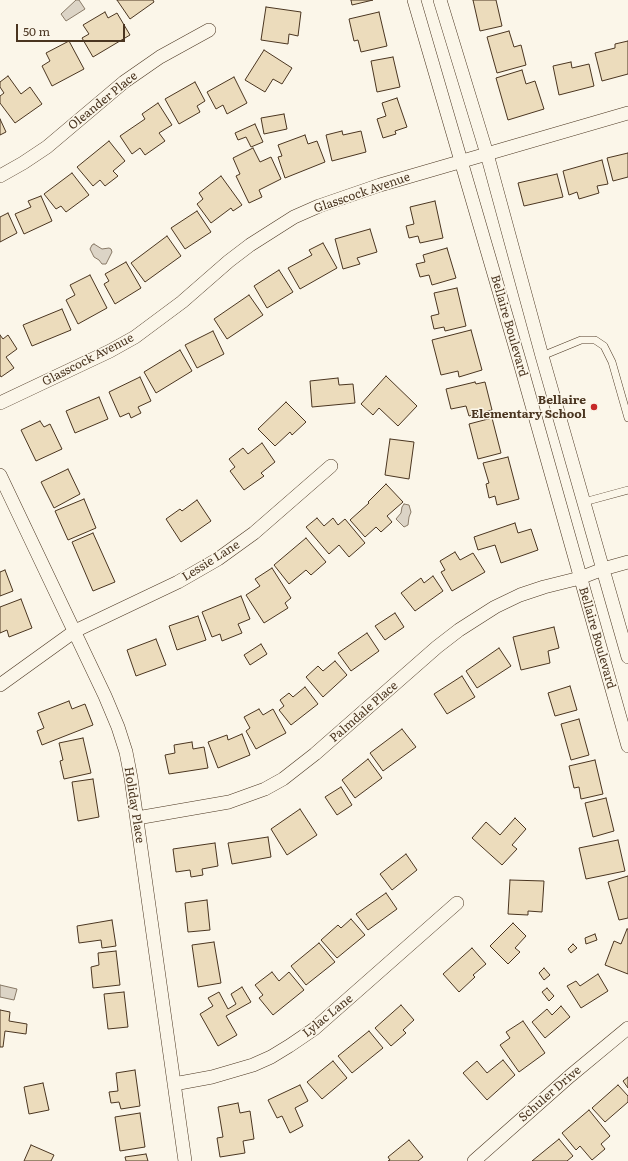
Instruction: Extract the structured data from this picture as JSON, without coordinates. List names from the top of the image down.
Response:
{
  "streets": {
    "street": [
      "Oleander Place",
      "Glasscock Avenue",
      "Bellaire Boulevard",
      "Lessie Lane",
      "Palmdale Place",
      "Holiday Place",
      "Lylac Lane",
      "Schuler Drive"
    ]
  },
  "crossings": [
    ["Glasscock Avenue", "Bellaire Boulevard"],
    ["Bellaire Boulevard", "Palmdale Place"],
    ["Lessie Lane", "Holiday Place"],
    ["Palmdale Place", "Holiday Place"],
    ["Holiday Place", "Lylac Lane"]
  ],
  "places": ["Bellaire Elementary School"],
  "scale_bar": "50 m"
}
